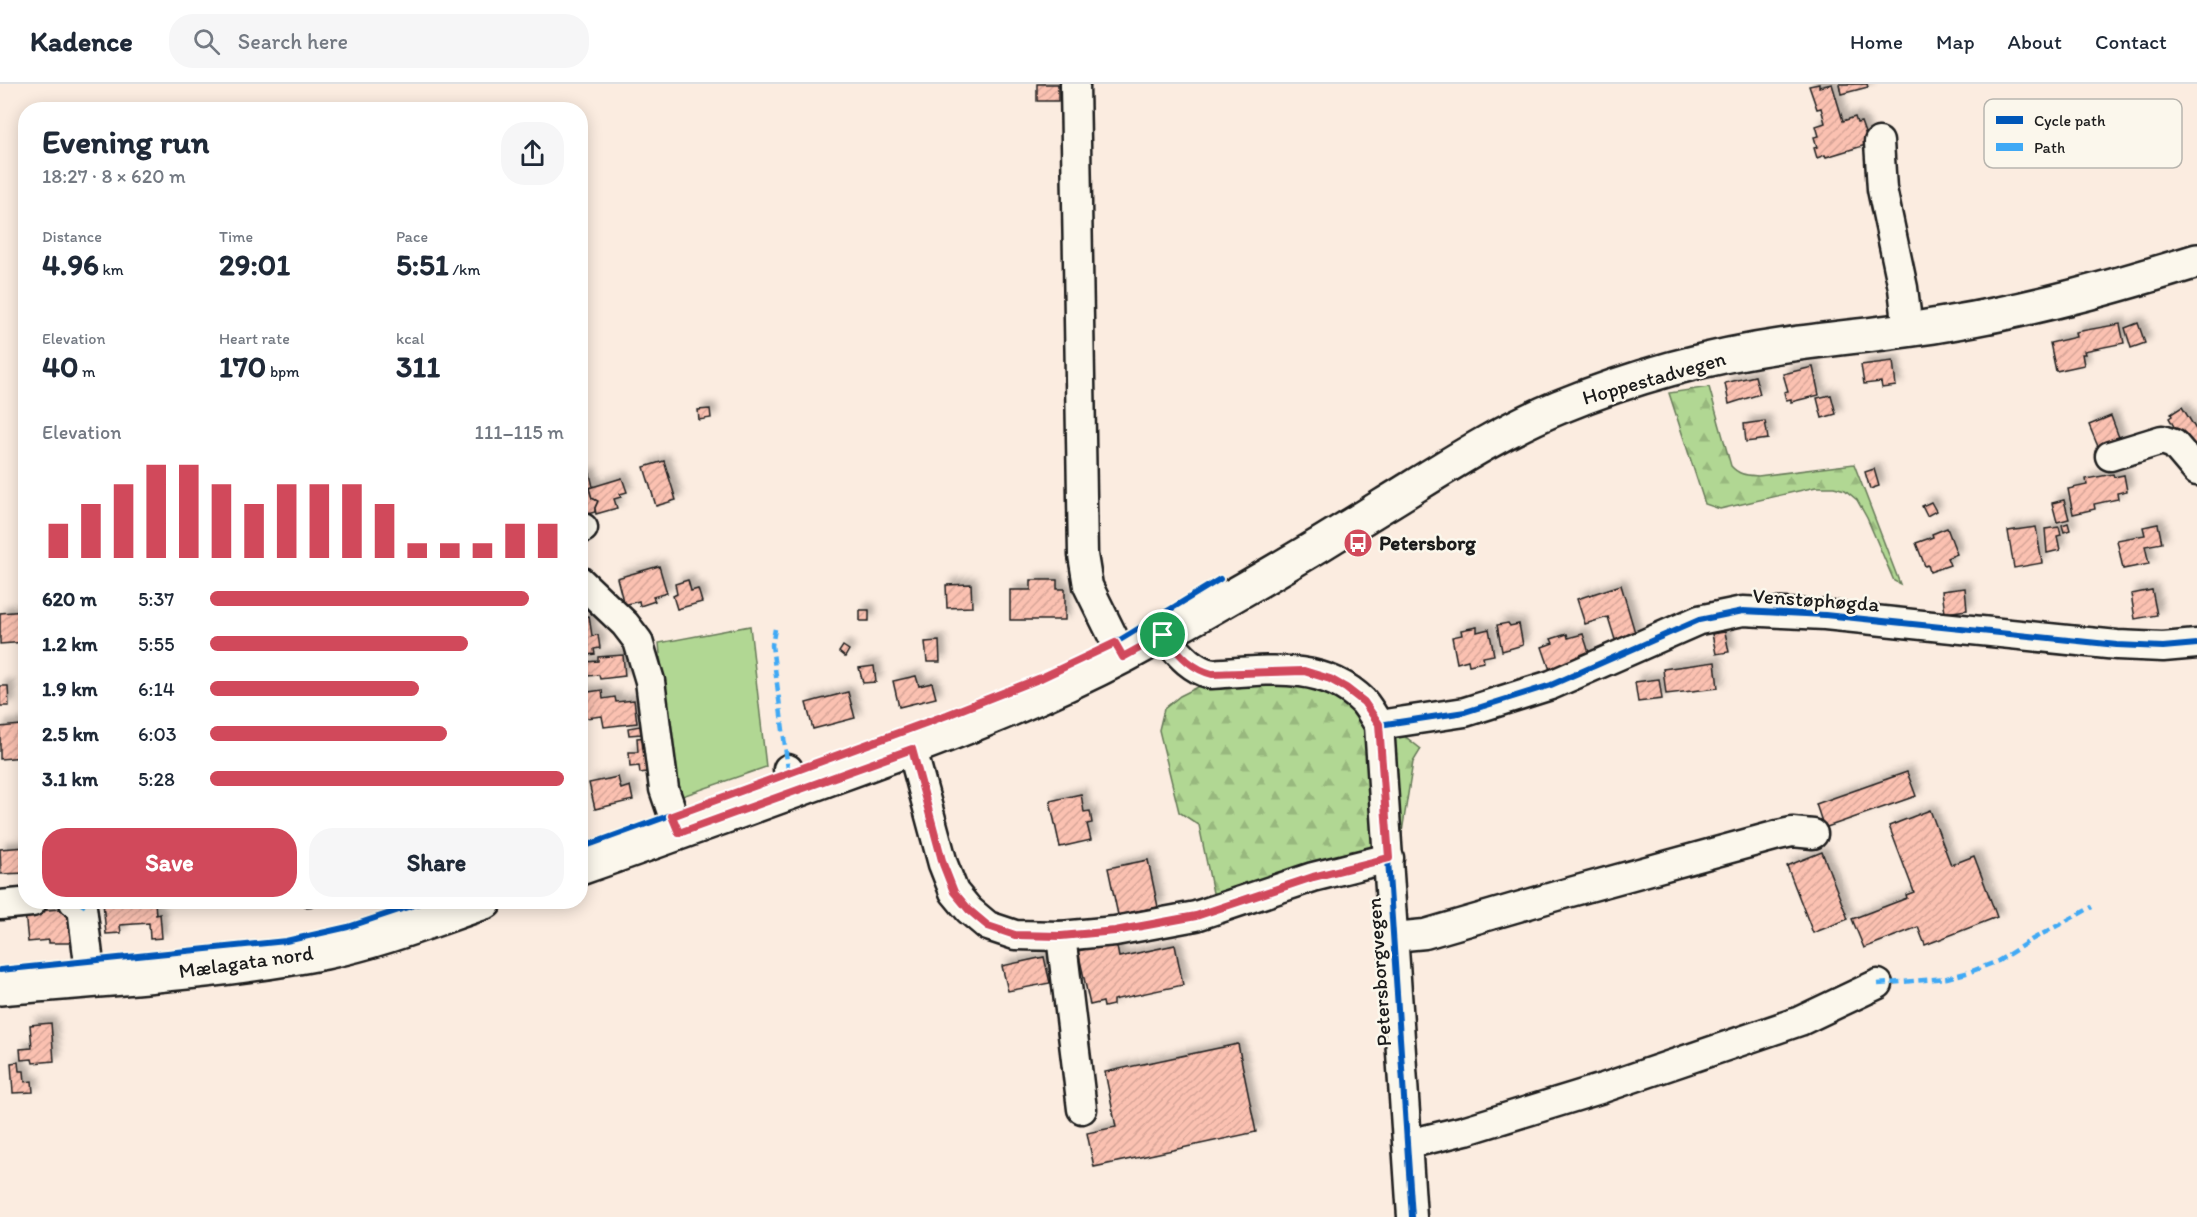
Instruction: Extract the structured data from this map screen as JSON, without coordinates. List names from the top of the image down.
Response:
{
  "streets": {
    "main road": ["Hoppestadvegen", "Mælagata nord"],
    "street": ["Venstøphøgda", "Petersborgvegen"]
  },
  "crossings": [
    ["Venstøphøgda", "Petersborgvegen"]
  ],
  "places": {
    "bus stop": ["Petersborg"]
  },
  "legend": ["Cycle path", "Path"],
  "page": {
    "header": "Kadence",
    "search": "Search here",
    "nav": [
      "Home",
      "Map",
      "About",
      "Contact"
    ],
    "heading": ["Evening run", "18:27 · 8 × 620 m"],
    "stats": [
      ["Distance", "4.96 km"],
      ["Time", "29:01"],
      ["Pace", "5:51 /km"],
      ["Elevation", "40 m"],
      ["Heart rate", "170 bpm"],
      ["kcal", "311"]
    ],
    "chart": ["Elevation", "111–115 m"],
    "list": [
      {
        "name": "620 m",
        "note": "5:37"
      },
      {
        "name": "1.2 km",
        "note": "5:55"
      },
      {
        "name": "1.9 km",
        "note": "6:14"
      },
      {
        "name": "2.5 km",
        "note": "6:03"
      },
      {
        "name": "3.1 km",
        "note": "5:28"
      }
    ],
    "buttons": ["Save", "Share"]
  }
}
